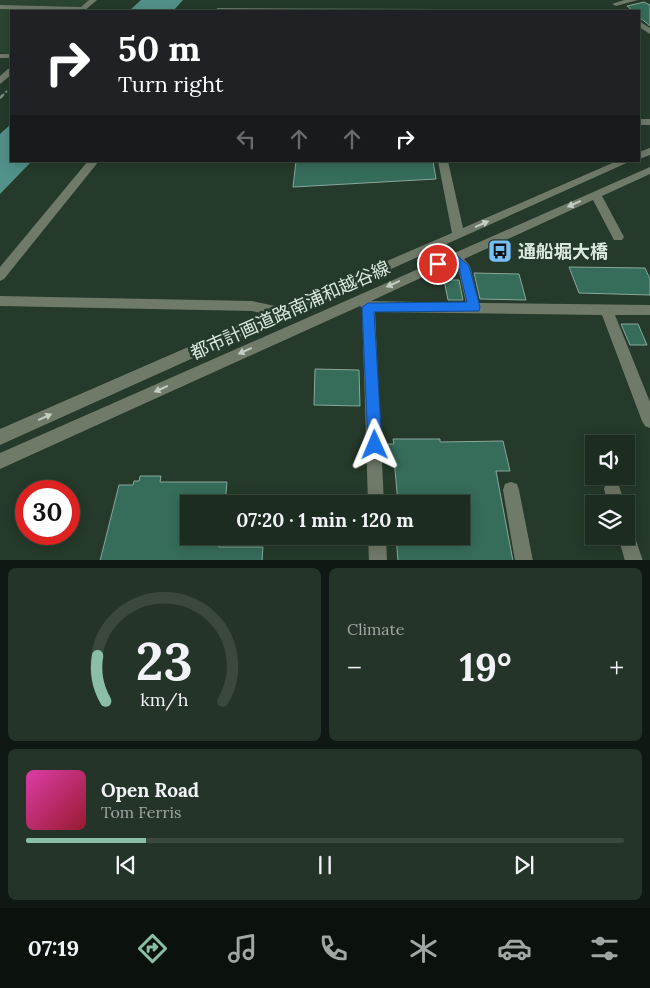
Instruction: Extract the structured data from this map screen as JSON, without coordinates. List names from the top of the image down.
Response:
{
  "streets": {
    "street": ["都市計画道路南浦和越谷線"]
  },
  "places": {
    "bus stop": ["通船堀大橋"]
  },
  "page": {
    "turn": ["50 m", "Turn right"],
    "limit": "30",
    "trip": "07:20 · 1 min · 120 m",
    "tile": "Climate",
    "heat": ["−", "19°", "+"],
    "song": ["Open Road", "Tom Ferris"],
    "tabs": "07:19",
    "gauge": ["23", "km/h"]
  }
}
